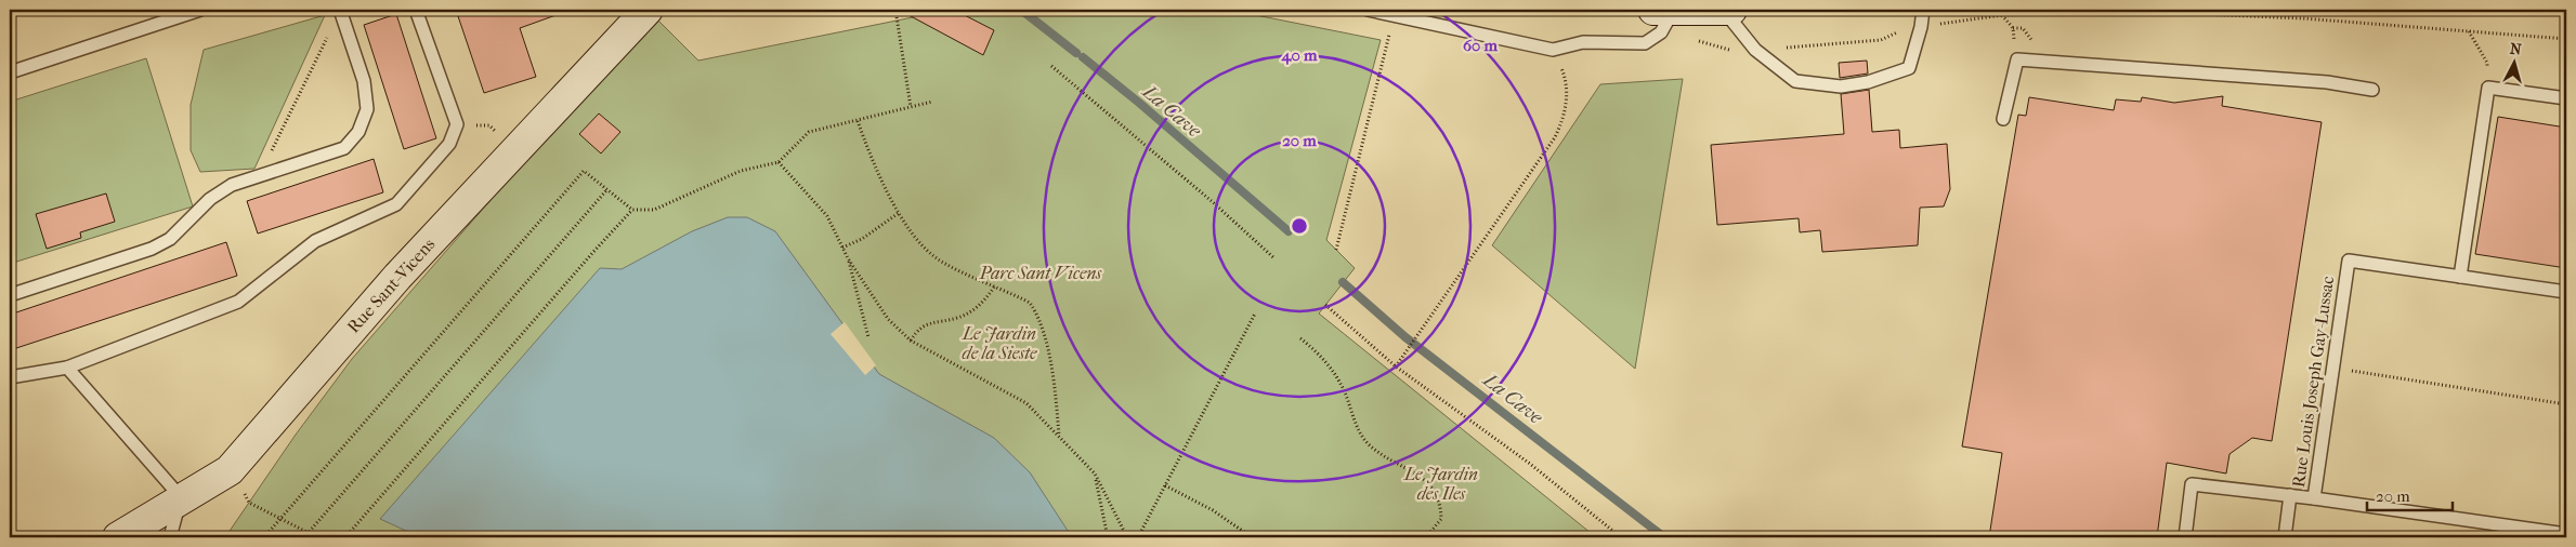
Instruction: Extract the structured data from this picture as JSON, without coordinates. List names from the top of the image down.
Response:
{
  "streets": {
    "main road": ["Rue Sant-Vicens"],
    "lane": ["Rue Louis Joseph Gay-Lussac"]
  },
  "water": ["La Cave"],
  "parks": ["Parc Sant Vicens", "Le Jardin de la Sieste", "Le Jardin des Iles"],
  "scale_bar": "20 m",
  "north": "top",
  "rings": ["60 m", "40 m", "20 m"]
}
